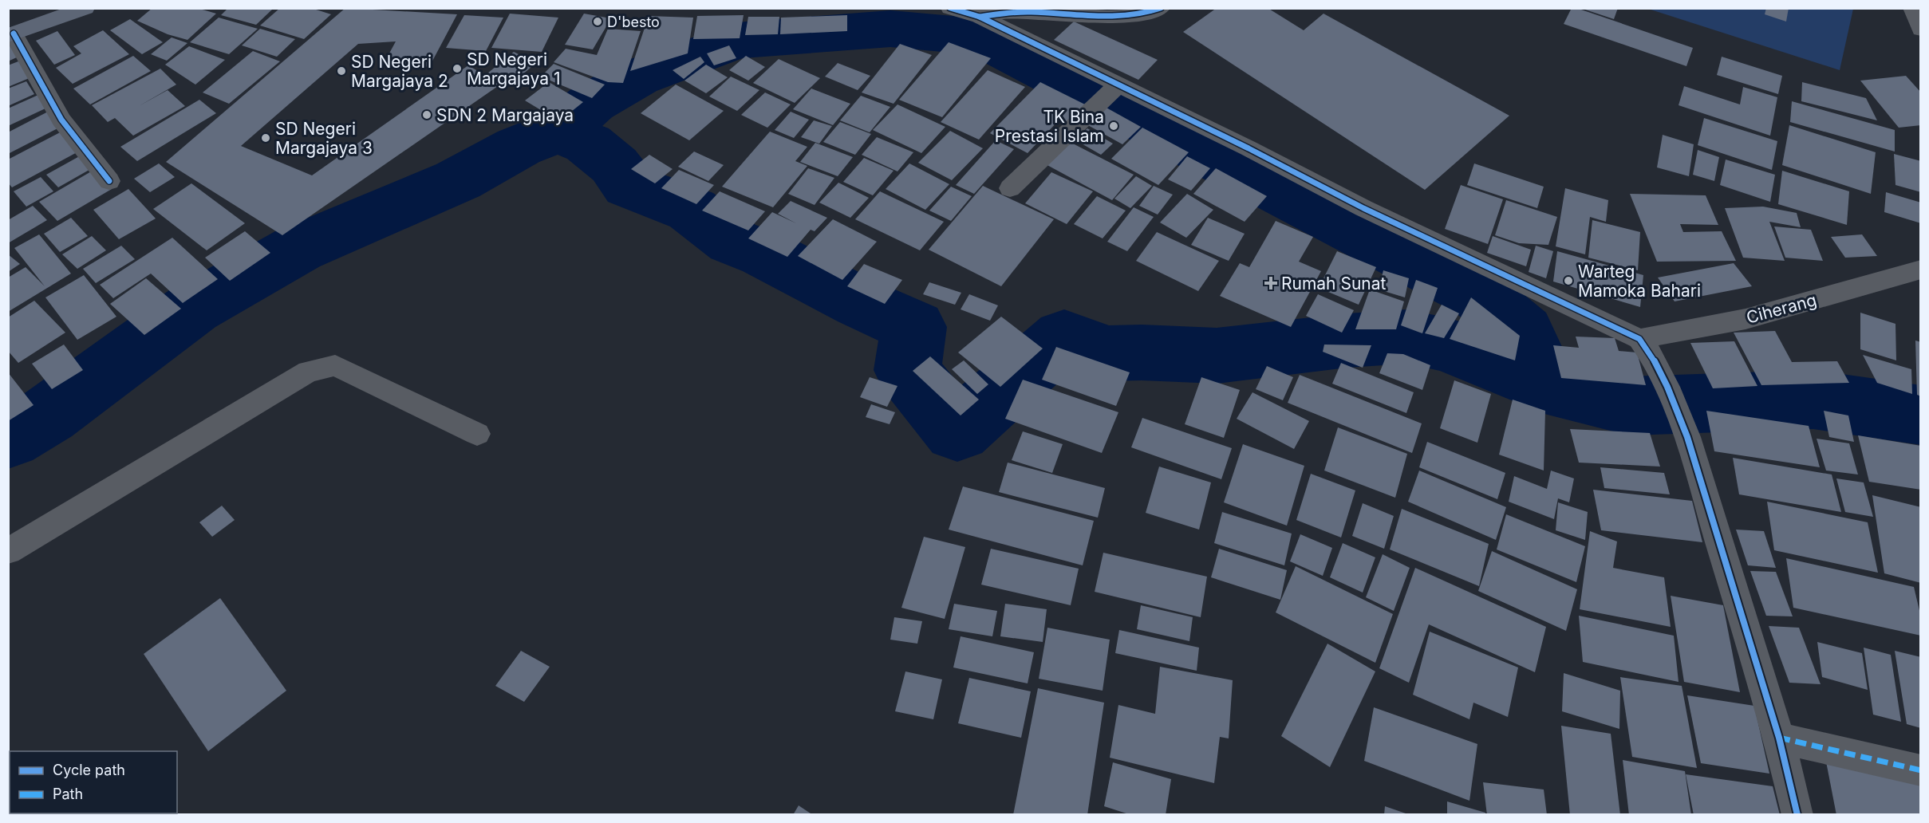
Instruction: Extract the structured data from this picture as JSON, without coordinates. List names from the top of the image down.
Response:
{
  "streets": {
    "street": ["Ciherang"]
  },
  "places": {
    "other": [
      "D'besto",
      "SD Negeri Margajaya 1",
      "SD Negeri Margajaya 2",
      "SDN 2 Margajaya",
      "TK Bina Prestasi Islam",
      "SD Negeri Margajaya 3",
      "Warteg Mamoka Bahari"
    ],
    "health": ["Rumah Sunat"]
  },
  "legend": ["Cycle path", "Path"]
}
